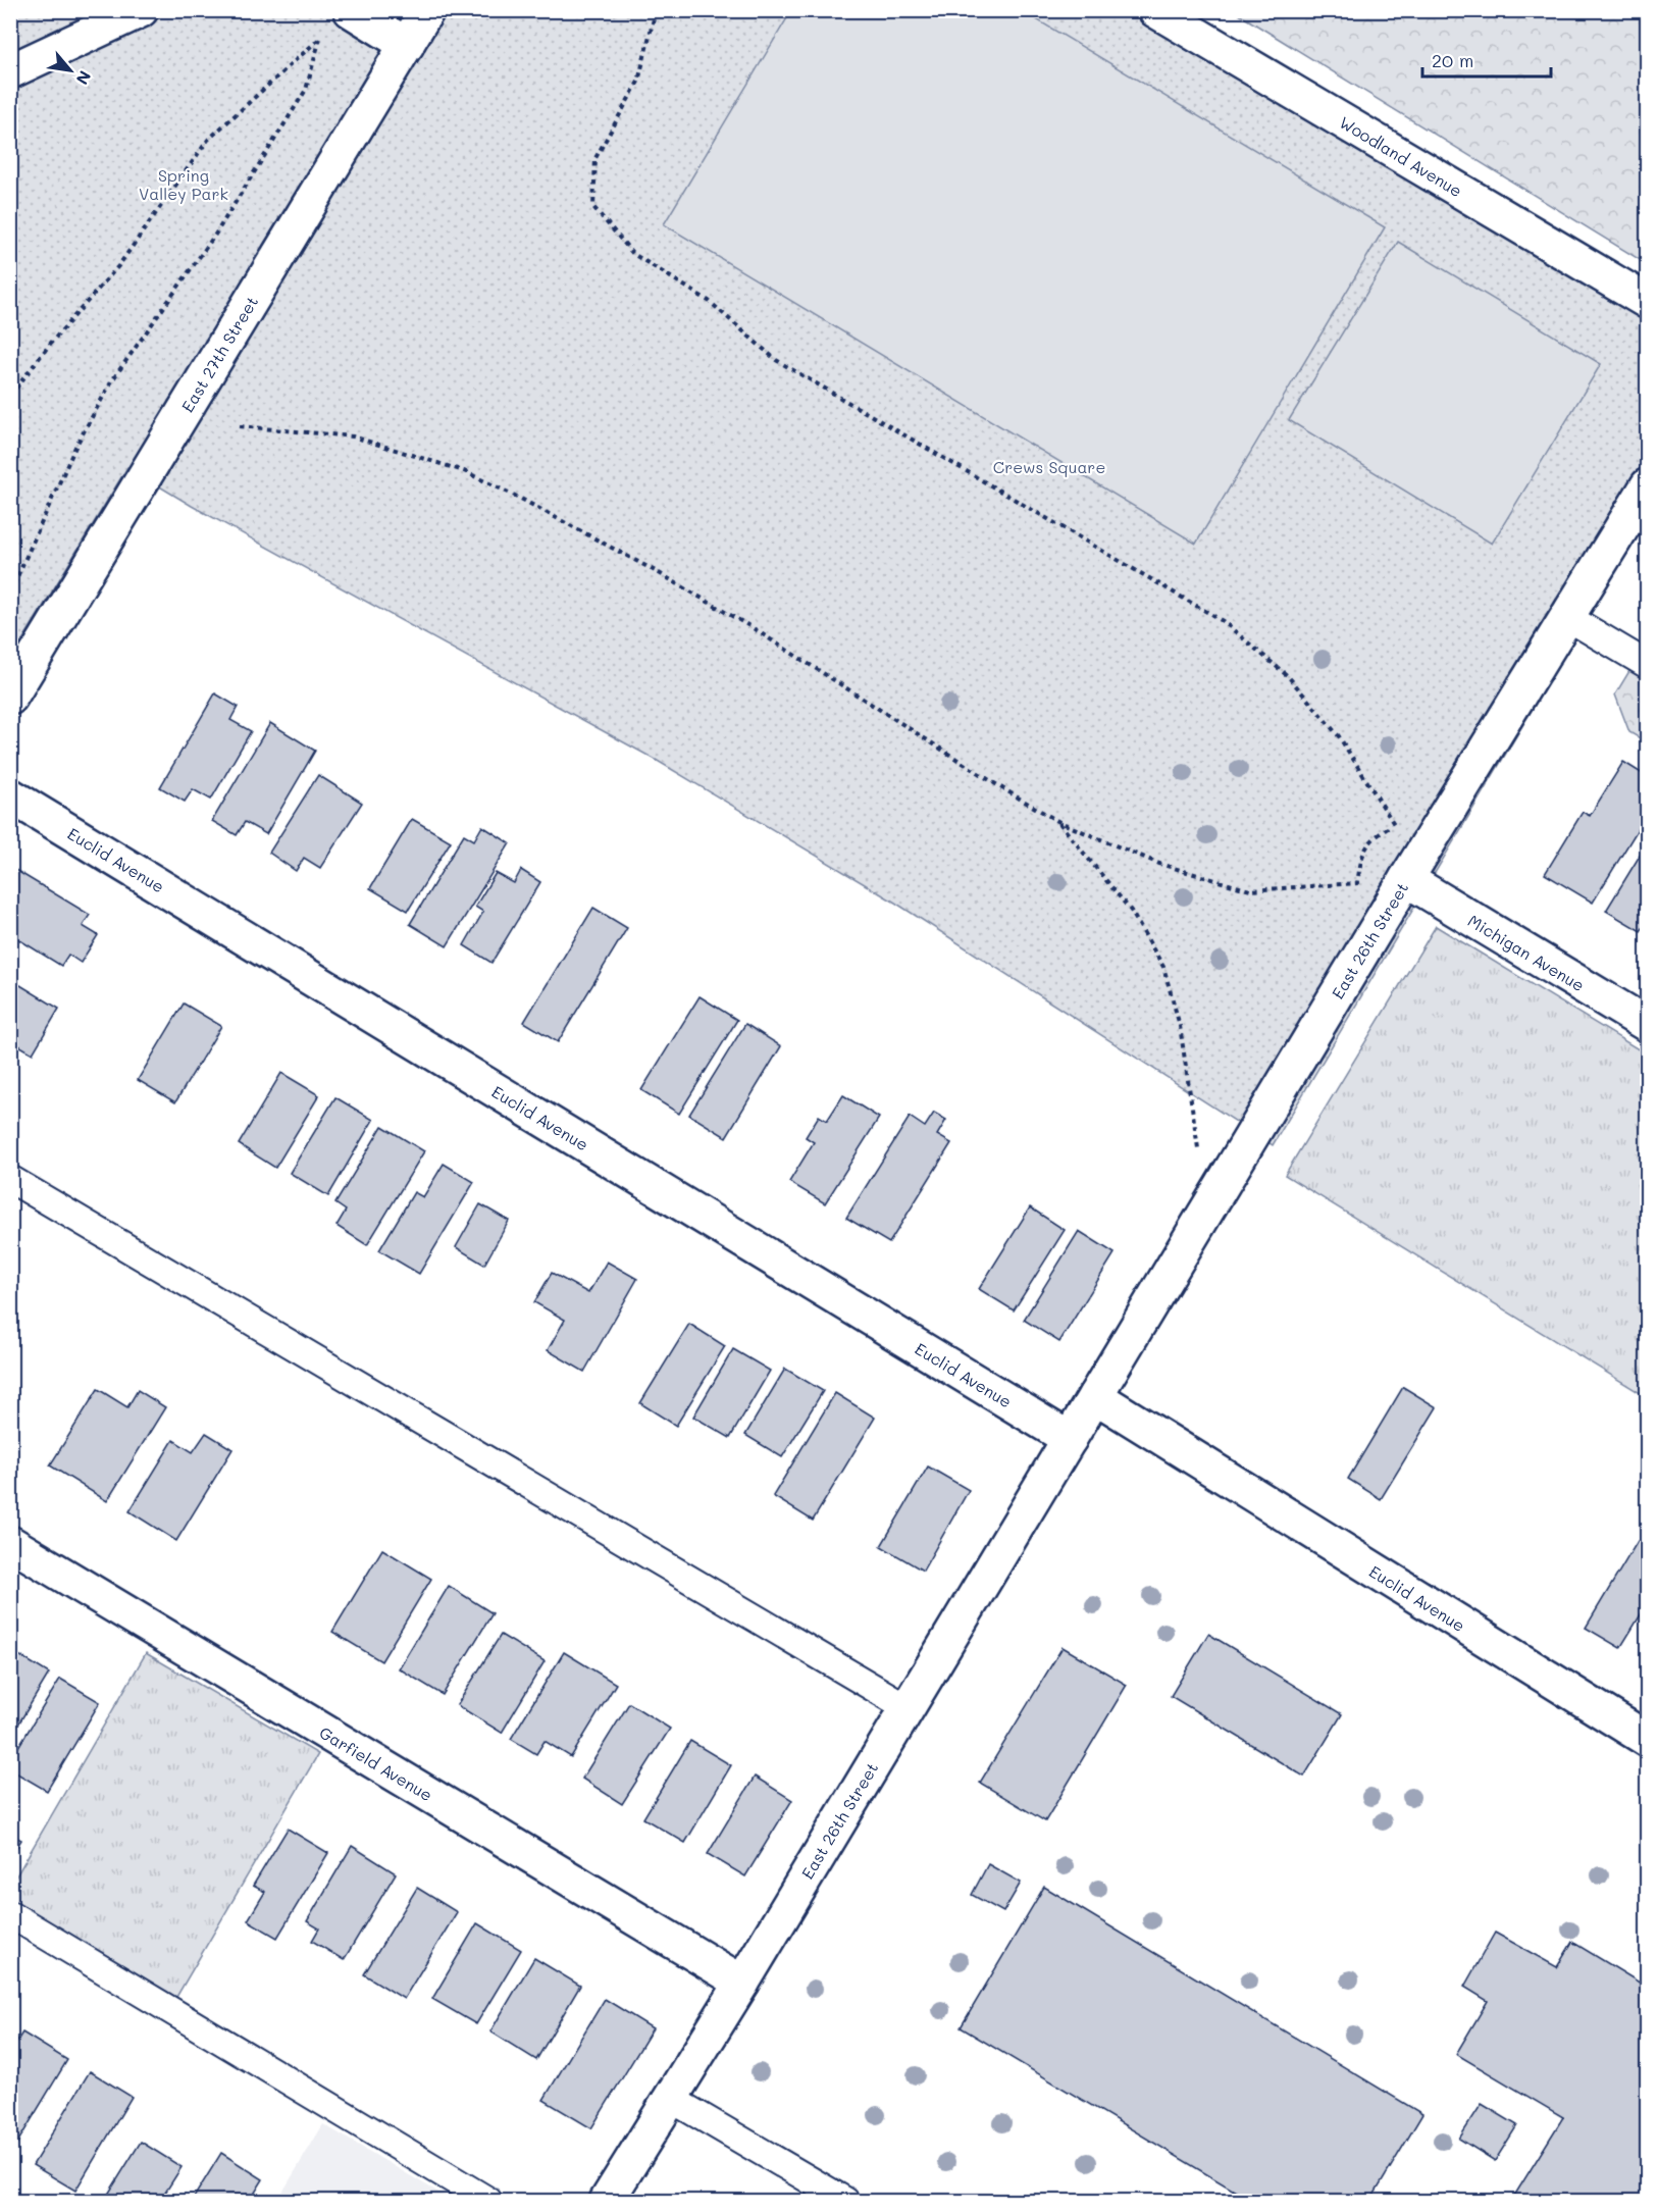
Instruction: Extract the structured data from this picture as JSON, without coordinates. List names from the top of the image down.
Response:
{
  "streets": {
    "street": [
      "Woodland Avenue",
      "East 27th Street",
      "Euclid Avenue",
      "East 26th Street",
      "Michigan Avenue",
      "Garfield Avenue"
    ]
  },
  "crossings": [
    ["Euclid Avenue", "East 26th Street"],
    ["East 26th Street", "Michigan Avenue"],
    ["East 26th Street", "Garfield Avenue"]
  ],
  "parks": ["Spring Valley Park", "Crews Square"],
  "scale_bar": "20 m",
  "north": "bottom right"
}
